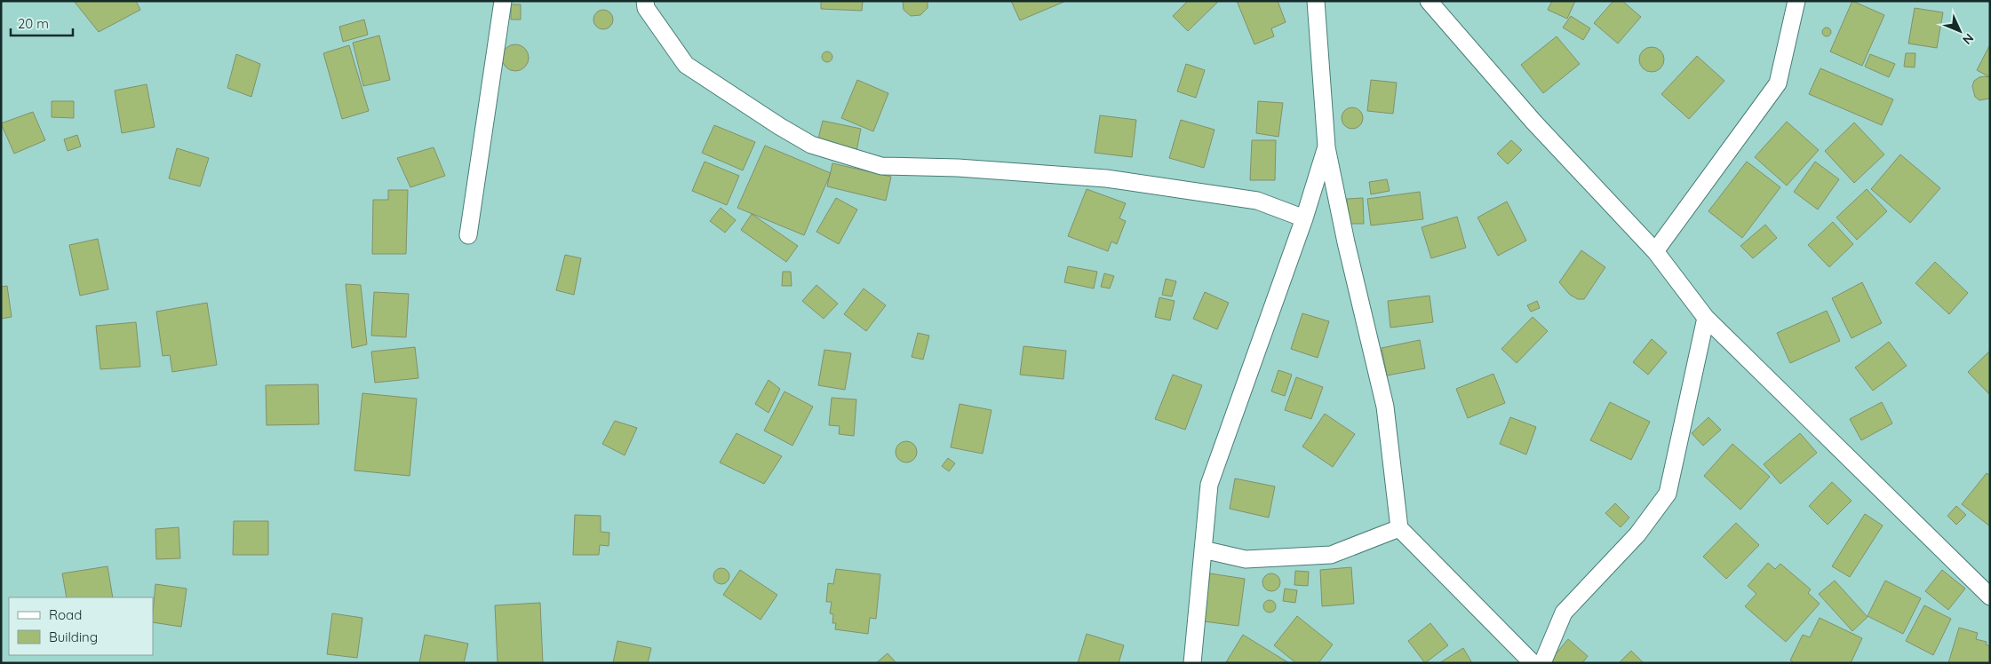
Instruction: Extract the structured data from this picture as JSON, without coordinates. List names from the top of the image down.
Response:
{
  "legend": ["Road", "Building"],
  "scale_bar": "20 m",
  "north": "bottom right"
}
